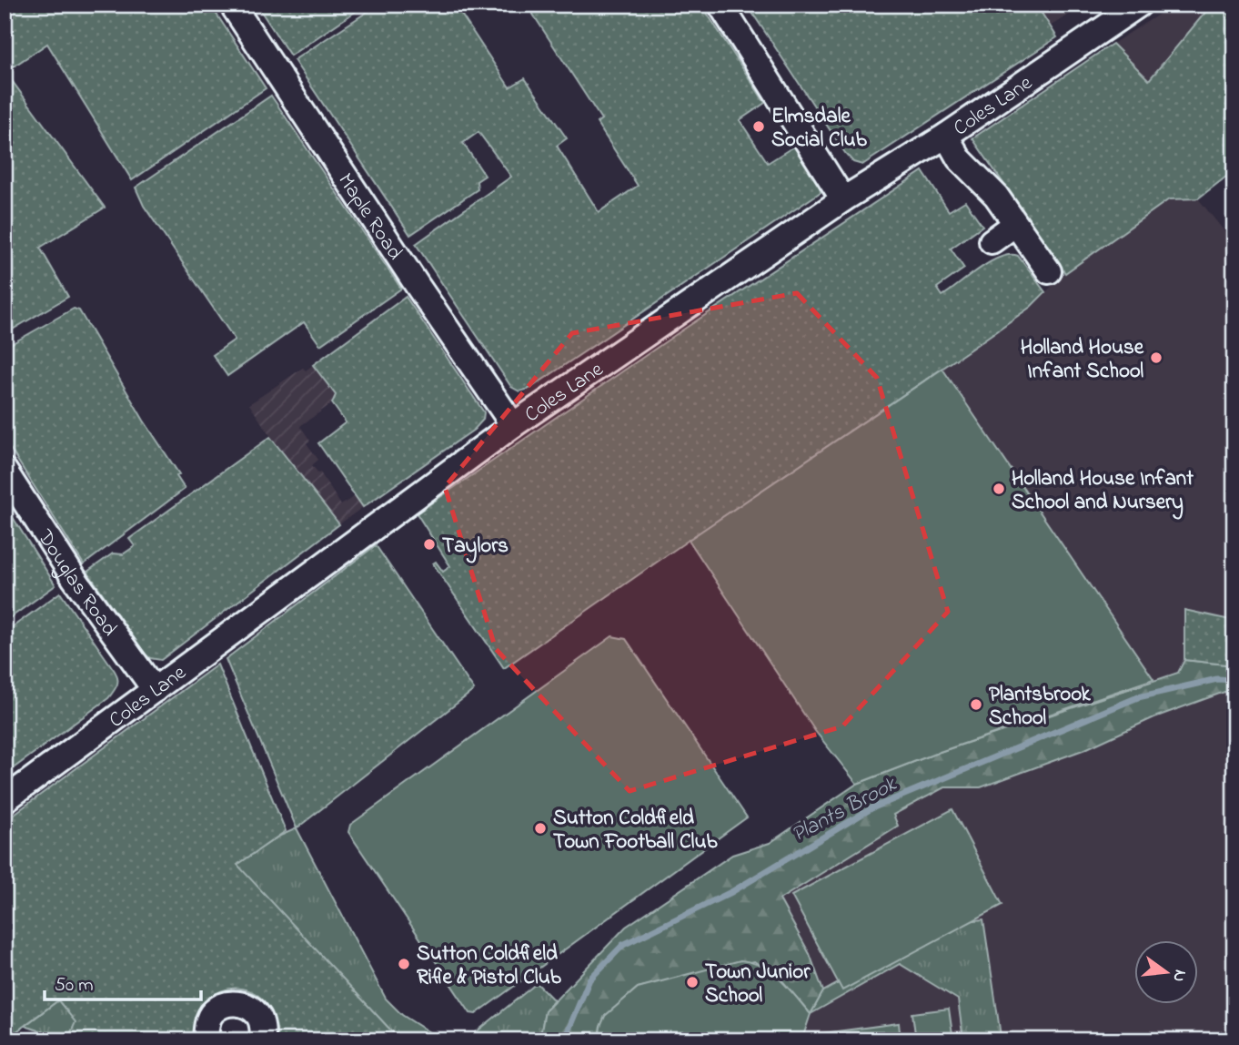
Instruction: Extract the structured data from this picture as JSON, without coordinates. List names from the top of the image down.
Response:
{
  "streets": {
    "street": ["Coles Lane", "Maple Road", "Douglas Road"]
  },
  "crossings": [
    ["Coles Lane", "Maple Road"],
    ["Coles Lane", "Douglas Road"]
  ],
  "water": ["Plants Brook"],
  "places": [
    "Elmsdale Social Club",
    "Holland House Infant School",
    "Holland House Infant School and Nursery",
    "Taylors",
    "Plantsbrook School",
    "Sutton Coldfield Town Football Club",
    "Sutton Coldfield Rifle & Pistol Club",
    "Town Junior School"
  ],
  "scale_bar": "50 m",
  "north": "right"
}
